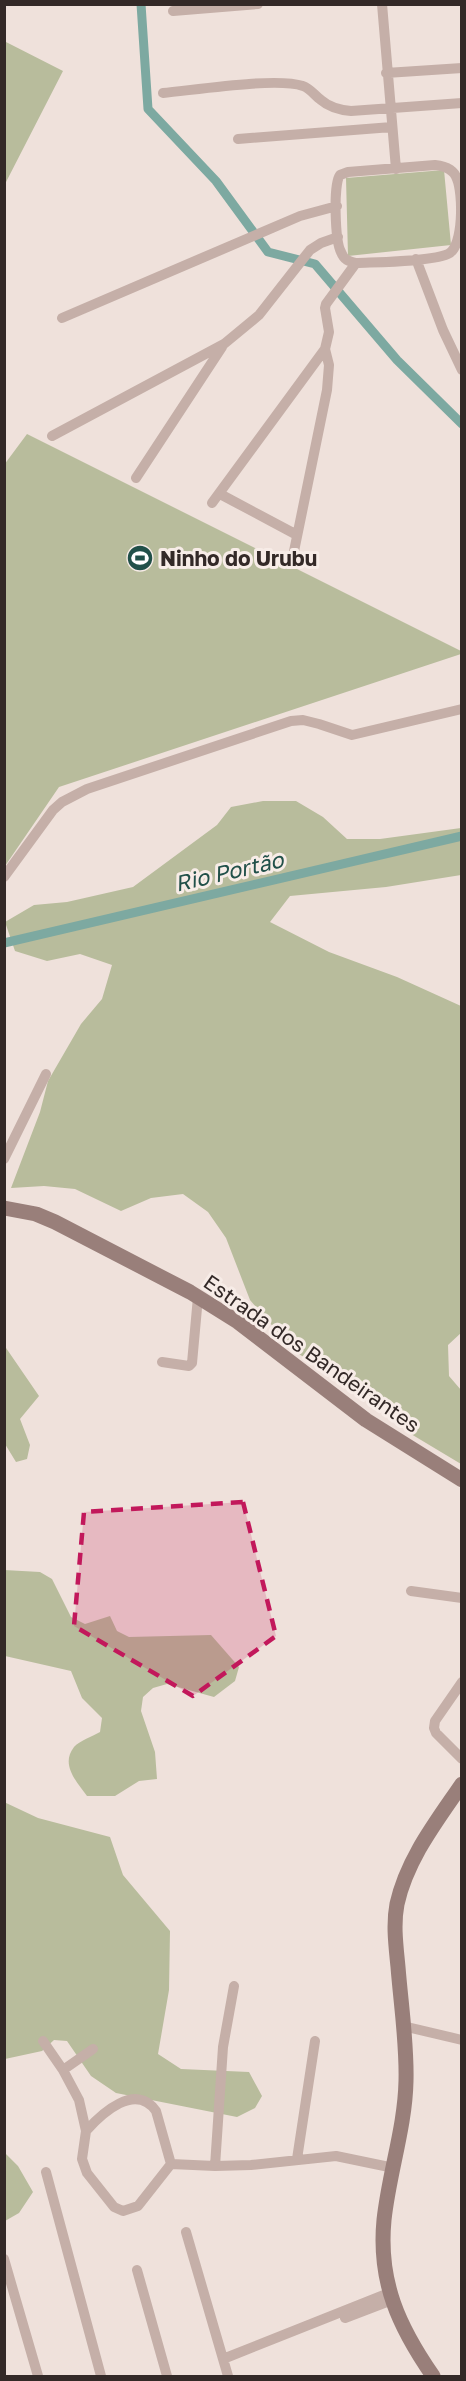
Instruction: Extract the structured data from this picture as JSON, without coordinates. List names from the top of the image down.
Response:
{
  "streets": {
    "main road": ["Estrada dos Bandeirantes"]
  },
  "water": ["Rio Portão"],
  "places": {
    "sports": ["Ninho do Urubu"]
  }
}
